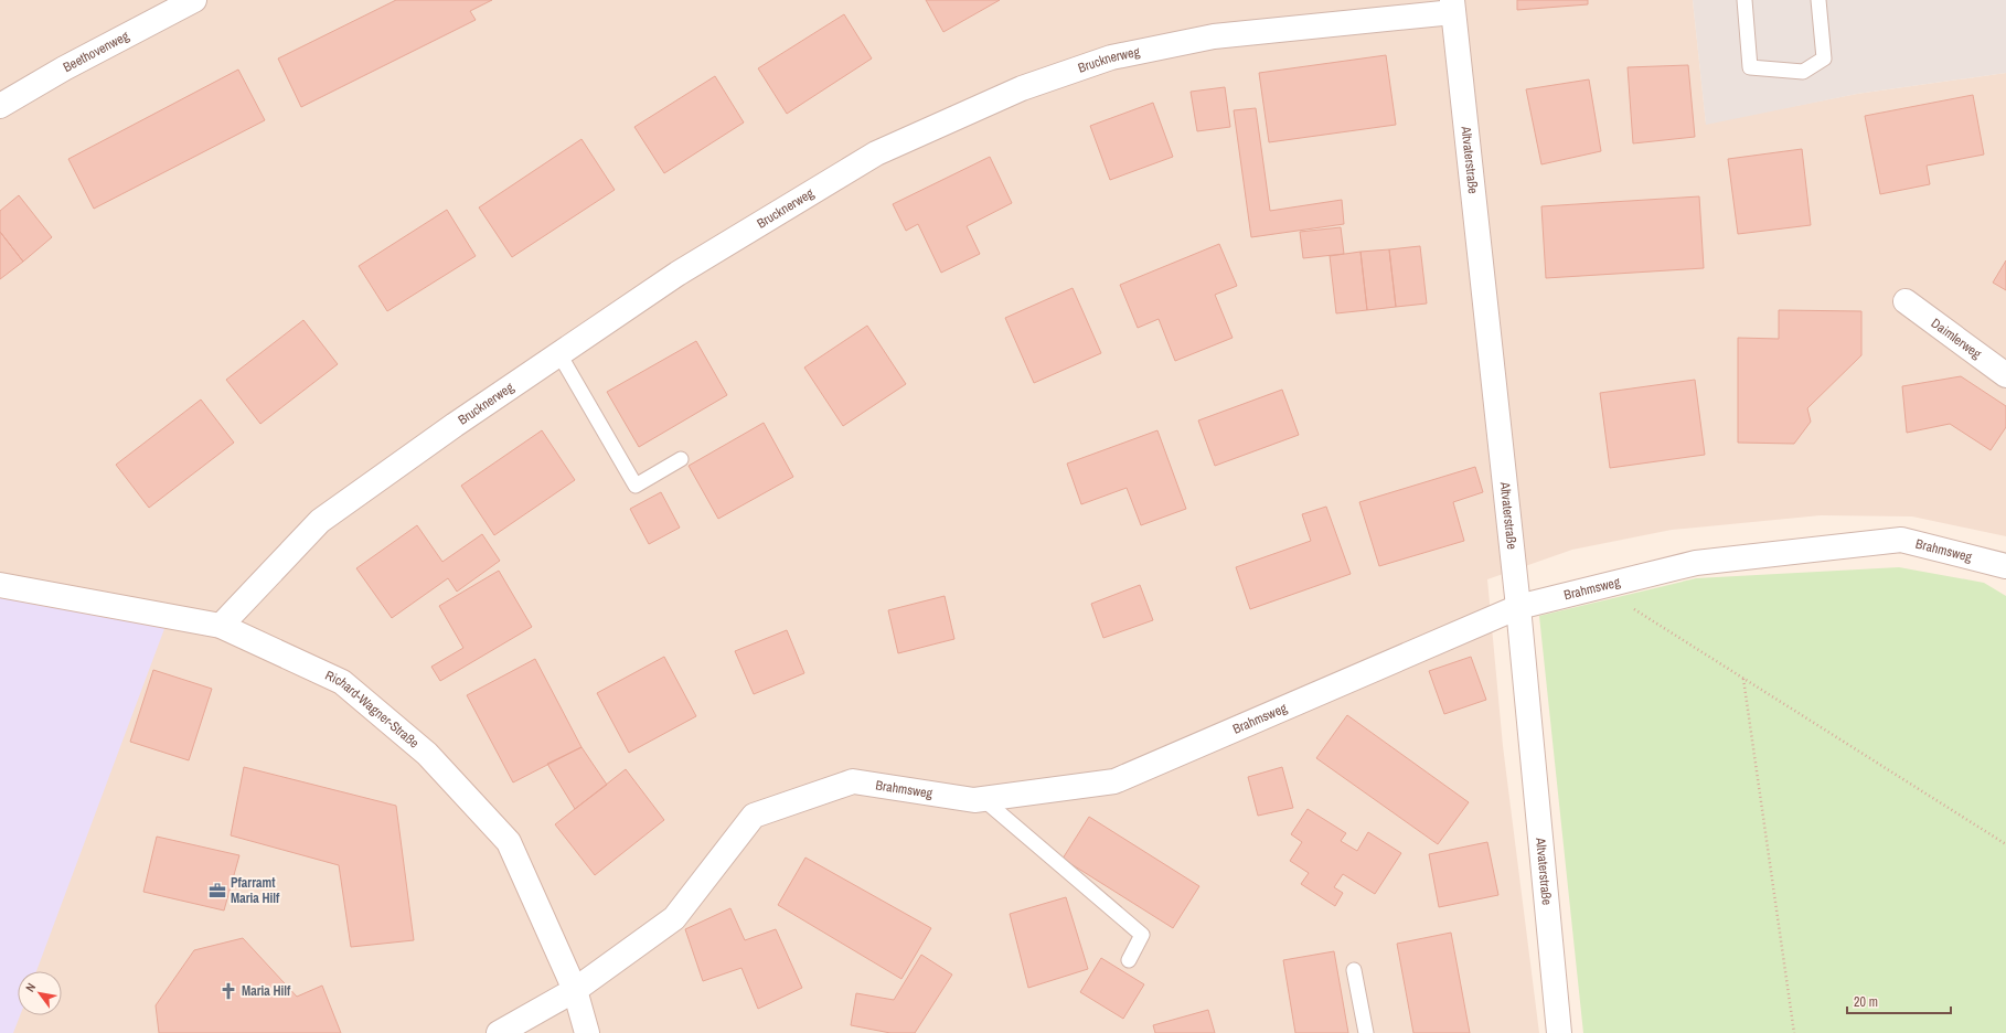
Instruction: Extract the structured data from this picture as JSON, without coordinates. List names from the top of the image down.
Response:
{
  "streets": {
    "street": [
      "Beethovenweg",
      "Brucknerweg",
      "Altvaterstraße",
      "Daimlerweg",
      "Brahmsweg",
      "Richard-Wagner-Straße"
    ]
  },
  "crossings": [
    ["Brucknerweg", "Altvaterstraße"],
    ["Brucknerweg", "Richard-Wagner-Straße"],
    ["Altvaterstraße", "Brahmsweg"],
    ["Brahmsweg", "Richard-Wagner-Straße"]
  ],
  "places": {
    "office": ["Pfarramt Maria Hilf"],
    "church": ["Maria Hilf"]
  },
  "scale_bar": "20 m",
  "north": "top left"
}
